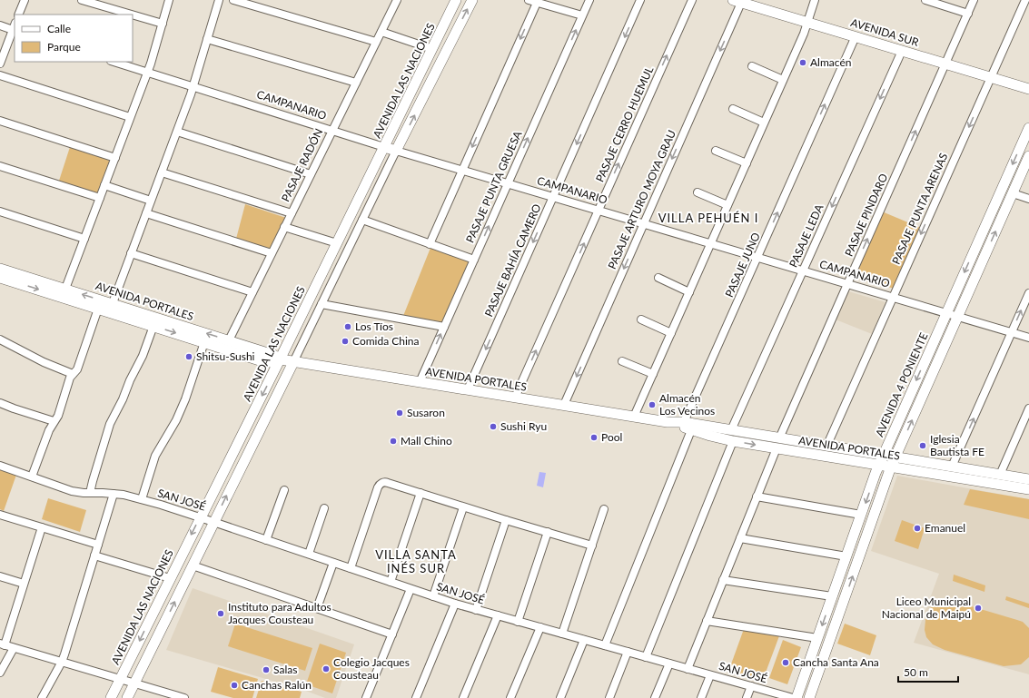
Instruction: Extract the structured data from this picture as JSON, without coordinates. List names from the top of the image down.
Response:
{
  "streets": {
    "street": [
      "AVENIDA SUR",
      "AVENIDA LAS NACIONES",
      "CAMPANARIO",
      "PASAJE CERRO HUEMUL",
      "PASAJE RADÓN",
      "PASAJE PUNTA GRUESA",
      "PASAJE ARTURO MOYA GRAU",
      "PASAJE PUNTA ARENAS",
      "PASAJE PINDARO",
      "PASAJE LEDA",
      "PASAJE BAHÍA CAMERO",
      "PASAJE JUNO",
      "AVENIDA PORTALES",
      "AVENIDA 4 PONIENTE",
      "SAN JOSÉ"
    ]
  },
  "crossings": [
    ["AVENIDA SUR", "PASAJE ARTURO MOYA GRAU"],
    ["AVENIDA SUR", "PASAJE PUNTA ARENAS"],
    ["AVENIDA SUR", "PASAJE PINDARO"],
    ["AVENIDA SUR", "PASAJE LEDA"],
    ["AVENIDA SUR", "PASAJE JUNO"],
    ["AVENIDA LAS NACIONES", "CAMPANARIO"],
    ["AVENIDA LAS NACIONES", "AVENIDA PORTALES"],
    ["AVENIDA LAS NACIONES", "SAN JOSÉ"],
    ["CAMPANARIO", "PASAJE CERRO HUEMUL"],
    ["CAMPANARIO", "PASAJE RADÓN"],
    ["CAMPANARIO", "PASAJE PUNTA GRUESA"],
    ["CAMPANARIO", "PASAJE ARTURO MOYA GRAU"],
    ["CAMPANARIO", "PASAJE PUNTA ARENAS"],
    ["CAMPANARIO", "PASAJE PINDARO"],
    ["CAMPANARIO", "PASAJE LEDA"],
    ["CAMPANARIO", "PASAJE BAHÍA CAMERO"],
    ["CAMPANARIO", "PASAJE JUNO"],
    ["CAMPANARIO", "AVENIDA 4 PONIENTE"],
    ["PASAJE CERRO HUEMUL", "AVENIDA PORTALES"],
    ["PASAJE RADÓN", "AVENIDA PORTALES"],
    ["PASAJE PUNTA GRUESA", "AVENIDA PORTALES"],
    ["PASAJE ARTURO MOYA GRAU", "AVENIDA PORTALES"],
    ["PASAJE PUNTA ARENAS", "AVENIDA PORTALES"],
    ["PASAJE PINDARO", "AVENIDA PORTALES"],
    ["PASAJE PINDARO", "SAN JOSÉ"],
    ["PASAJE LEDA", "AVENIDA PORTALES"],
    ["PASAJE BAHÍA CAMERO", "AVENIDA PORTALES"],
    ["PASAJE JUNO", "AVENIDA PORTALES"],
    ["PASAJE JUNO", "SAN JOSÉ"],
    ["AVENIDA PORTALES", "AVENIDA 4 PONIENTE"]
  ],
  "one_way": [
    "PASAJE CERRO HUEMUL",
    "PASAJE ARTURO MOYA GRAU",
    "PASAJE PUNTA ARENAS",
    "PASAJE LEDA",
    "PASAJE BAHÍA CAMERO"
  ],
  "districts": ["VILLA PEHUÉN I", "VILLA SANTA INÉS SUR"],
  "places": [
    "Almacén",
    "Los Tíos",
    "Comida China",
    "Shitsu-Sushi",
    "Almacén Los Vecinos",
    "Susaron",
    "Sushi Ryu",
    "Pool",
    "Mall Chino",
    "Iglesia Bautista FE",
    "Emanuel",
    "Liceo Municipal Nacional de Maipú",
    "Instituto para Adultos Jacques Cousteau",
    "Cancha Santa Ana",
    "Colegio Jacques Cousteau",
    "Salas",
    "Canchas Ralún"
  ],
  "legend": ["Calle", "Parque"],
  "scale_bar": "50 m"
}
